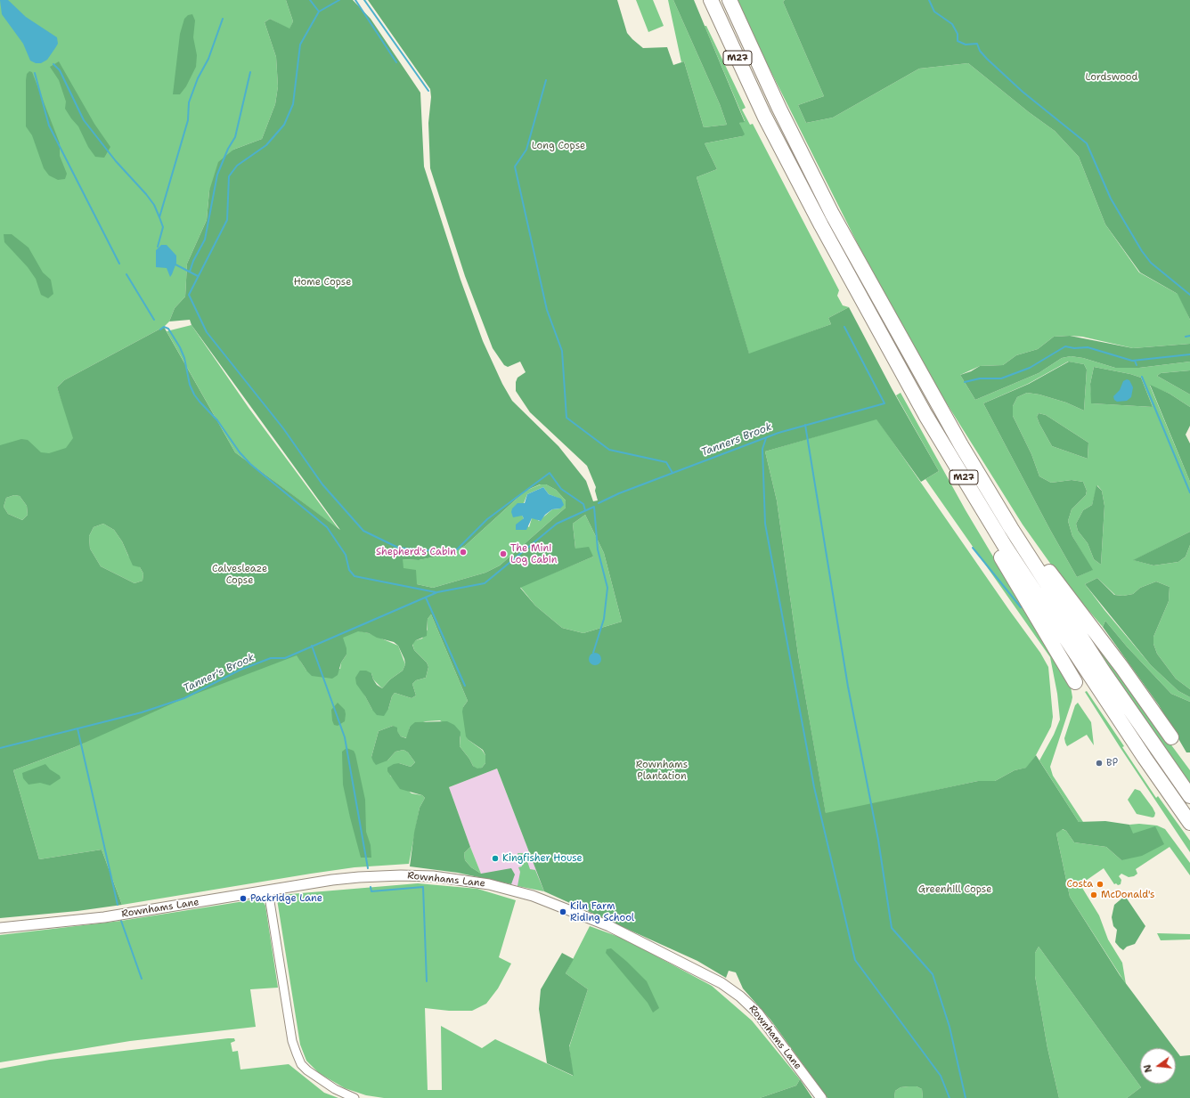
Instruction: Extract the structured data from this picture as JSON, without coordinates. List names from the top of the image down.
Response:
{
  "streets": {
    "highway": ["M27"],
    "street": ["Rownhams Lane"]
  },
  "water": ["Tanners Brook", "Tanner's Brook"],
  "parks": [
    "Lordswood",
    "Long Copse",
    "Home Copse",
    "Calvesleaze Copse",
    "Rownhams Plantation",
    "Greenhill Copse"
  ],
  "places": [
    "Shepherd's Cabin",
    "The Mini Log Cabin",
    "BP",
    "Kingfisher House",
    "Costa",
    "McDonald's",
    "Packridge Lane",
    "Kiln Farm Riding School"
  ],
  "north": "left"
}
